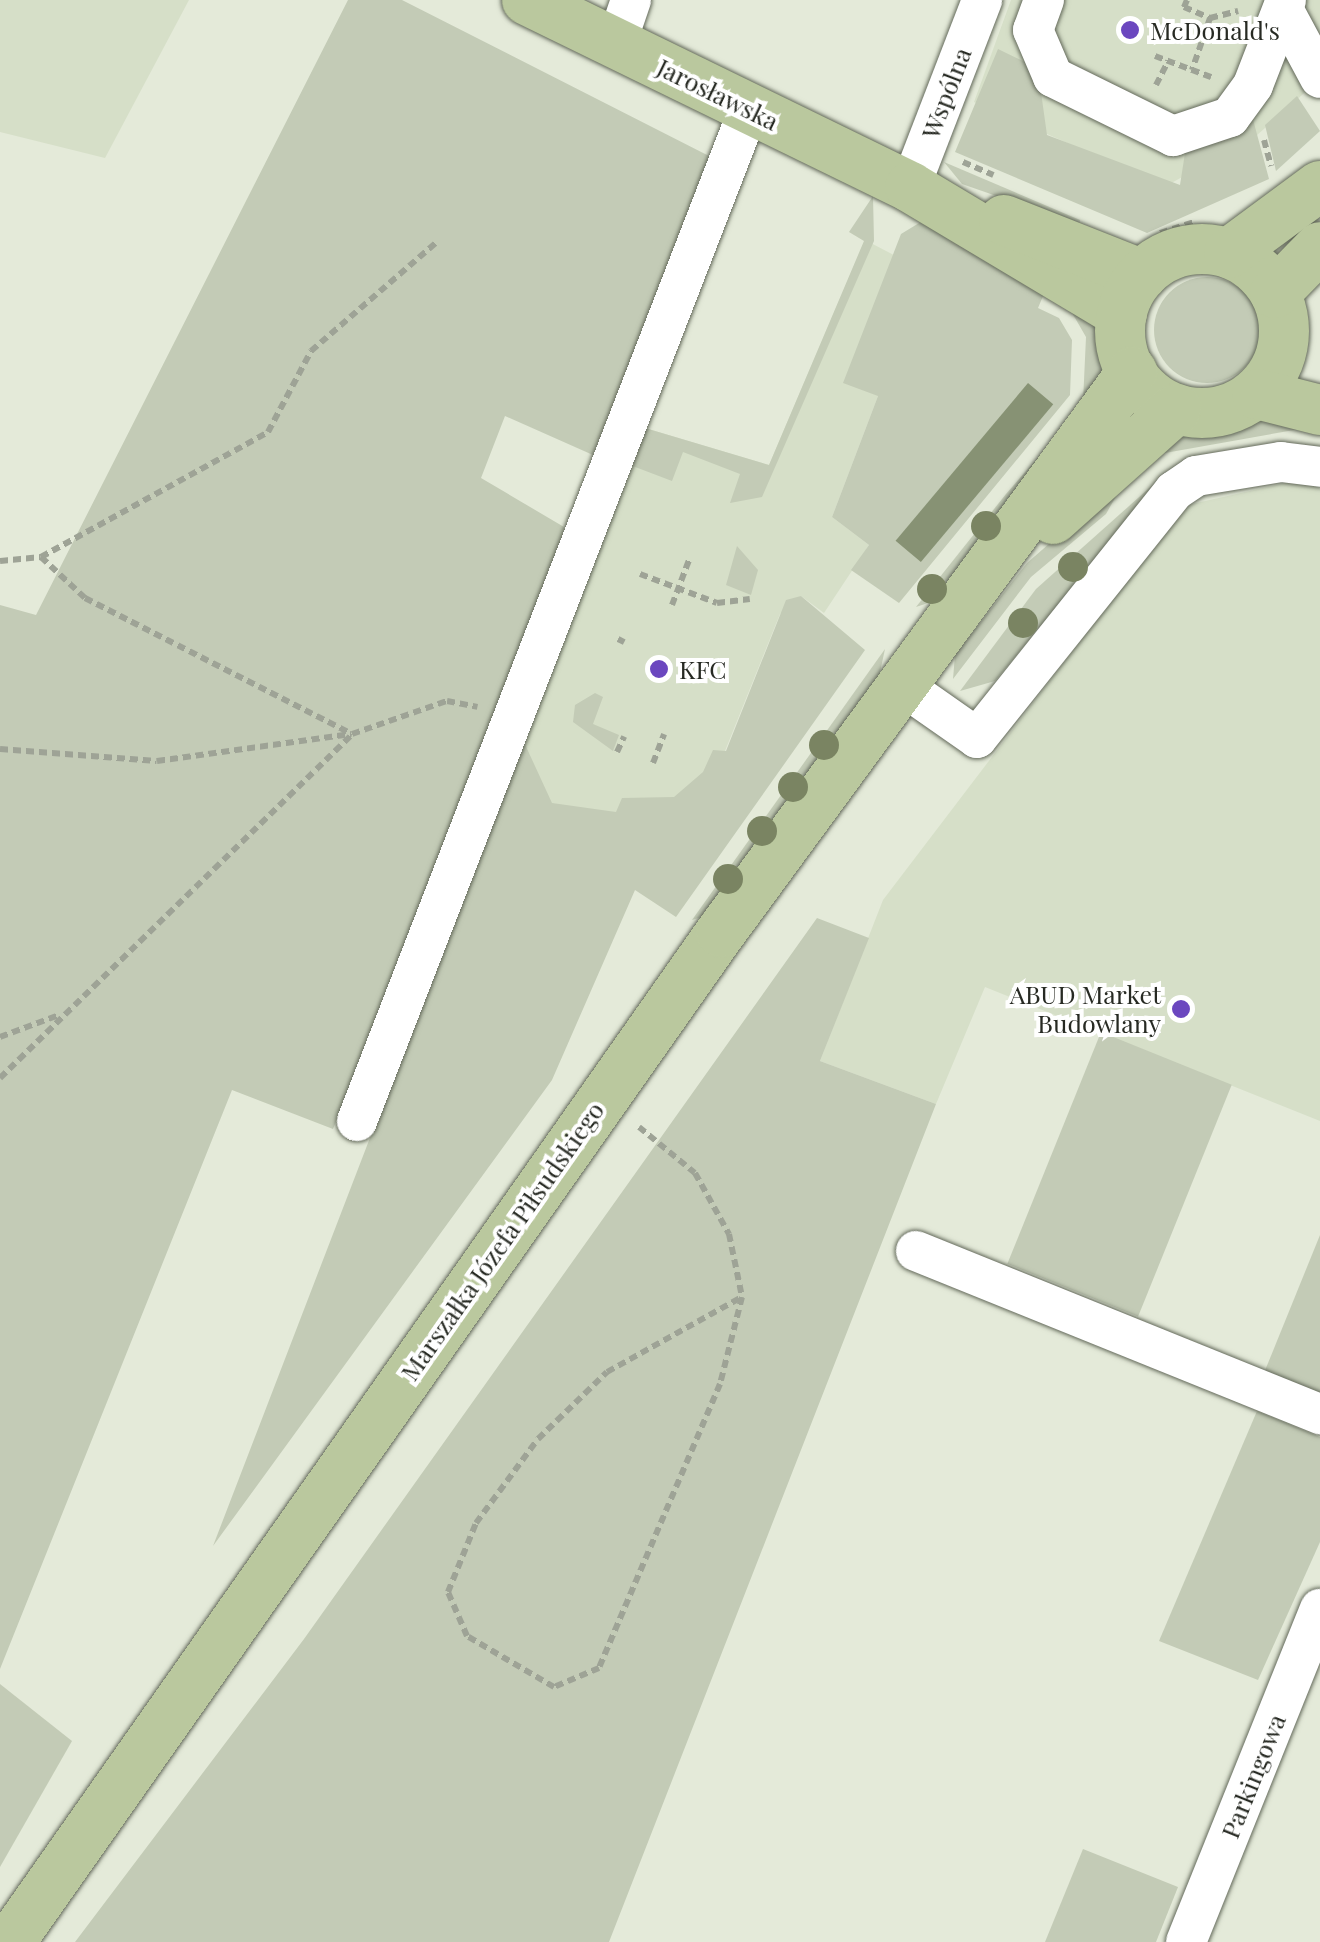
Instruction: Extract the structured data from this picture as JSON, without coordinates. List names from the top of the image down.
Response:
{
  "streets": {
    "main road": ["Jarosławska", "Marszałka Józefa Piłsudskiego"],
    "street": ["Wspólna", "Parkingowa"]
  },
  "crossings": [
    ["Wspólna", "Jarosławska"],
    ["Jarosławska", "Marszałka Józefa Piłsudskiego"]
  ],
  "places": ["McDonald's", "KFC", "ABUD Market Budowlany"]
}
